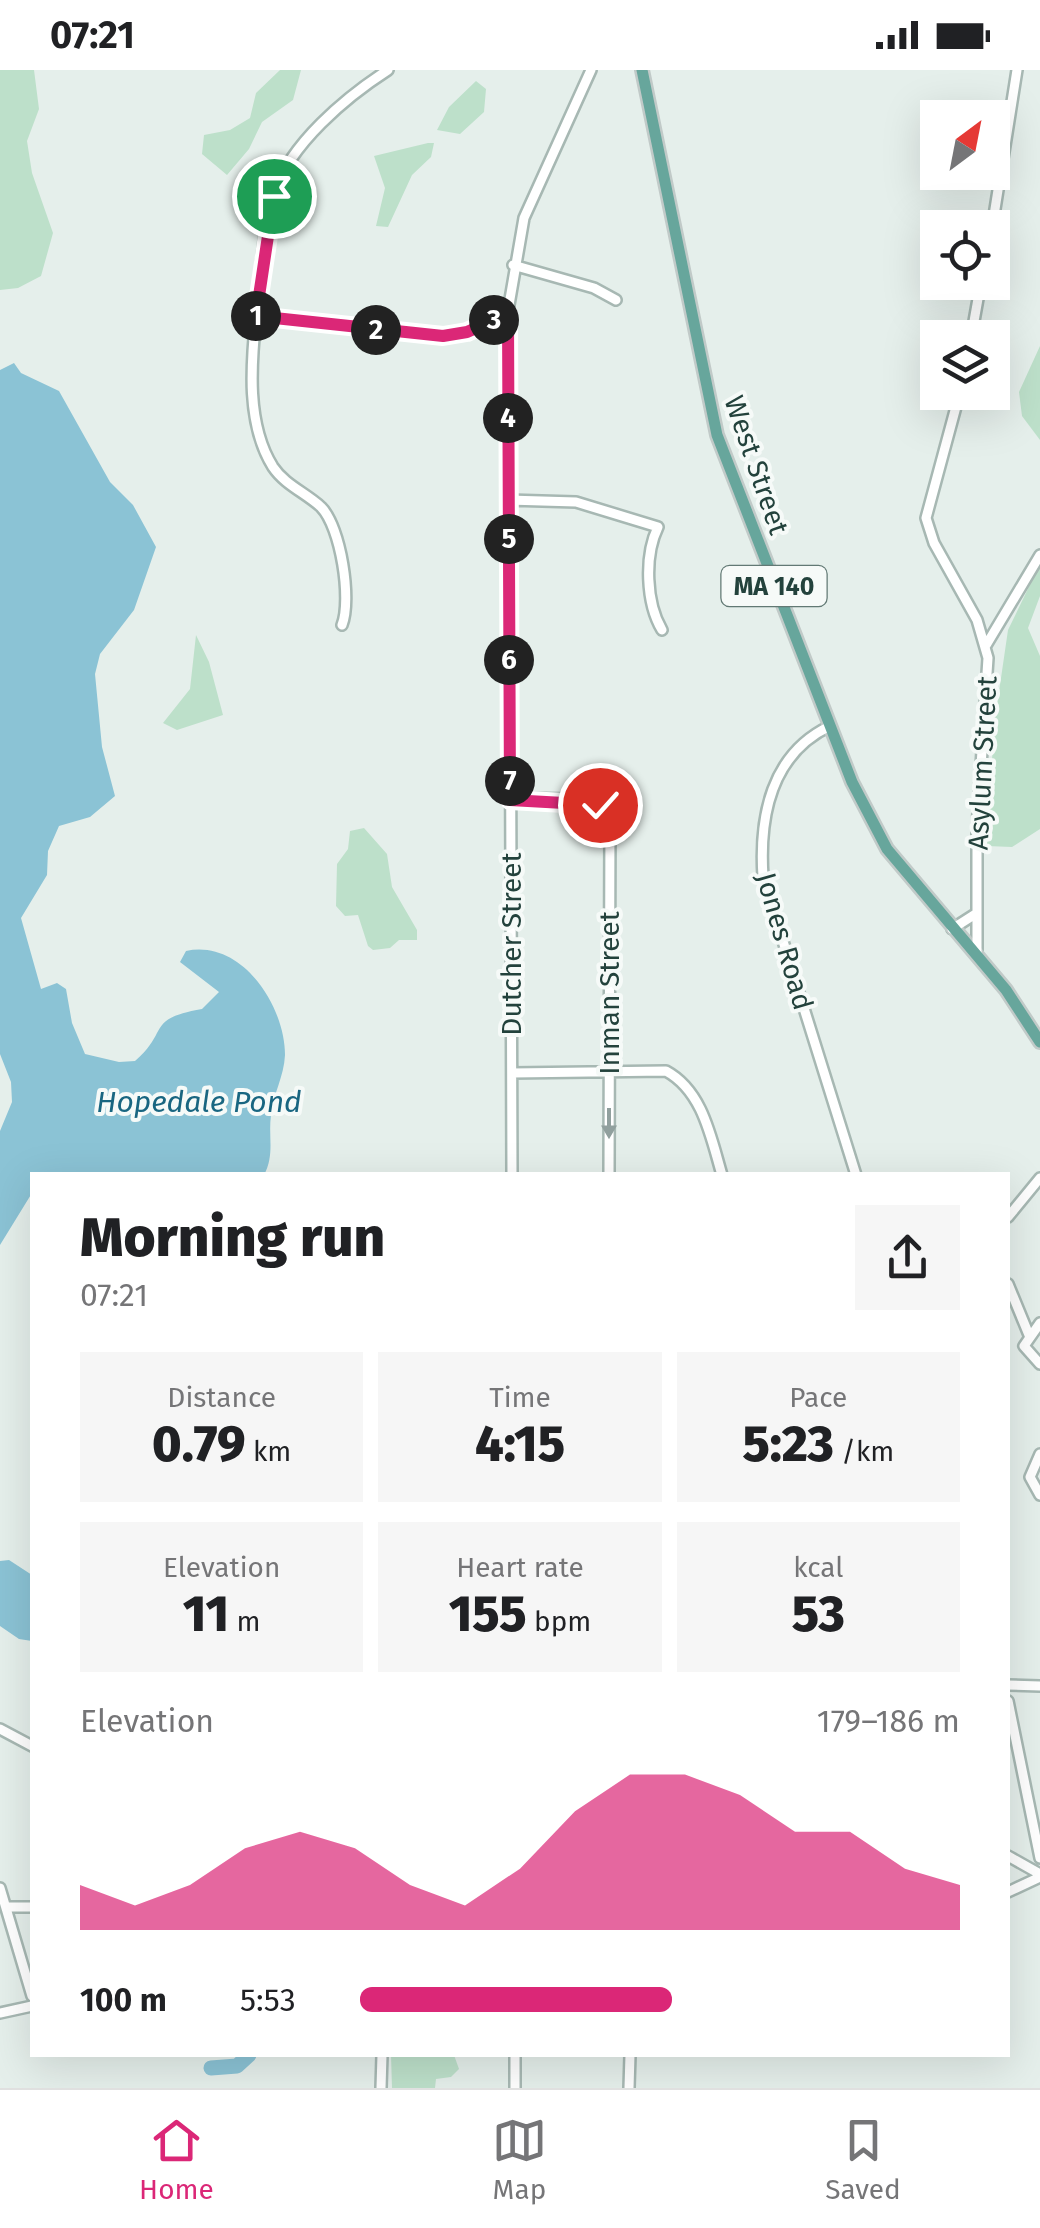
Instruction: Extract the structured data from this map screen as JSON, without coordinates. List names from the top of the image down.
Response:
{
  "streets": {
    "main road": ["West Street", "MA 140"],
    "street": [
      "Asylum Street",
      "Jones Road",
      "Dutcher Street",
      "Inman Street"
    ]
  },
  "crossings": [
    ["West Street", "Asylum Street"],
    ["West Street", "Jones Road"],
    ["Dutcher Street", "Inman Street"]
  ],
  "water": ["Hopedale Pond"],
  "north": "top right",
  "page": {
    "status": "07:21",
    "pins": [
      "1",
      "3",
      "2",
      "4",
      "5",
      "6",
      "7"
    ],
    "heading": ["Morning run", "07:21"],
    "stats": [
      ["Distance", "0.79 km"],
      ["Time", "4:15"],
      ["Pace", "5:23 /km"],
      ["Elevation", "11 m"],
      ["Heart rate", "155 bpm"],
      ["kcal", "53"]
    ],
    "chart": ["Elevation", "179–186 m"],
    "list": [
      {
        "name": "100 m",
        "note": "5:53"
      }
    ],
    "tabs": ["Home", "Map", "Saved"]
  }
}
